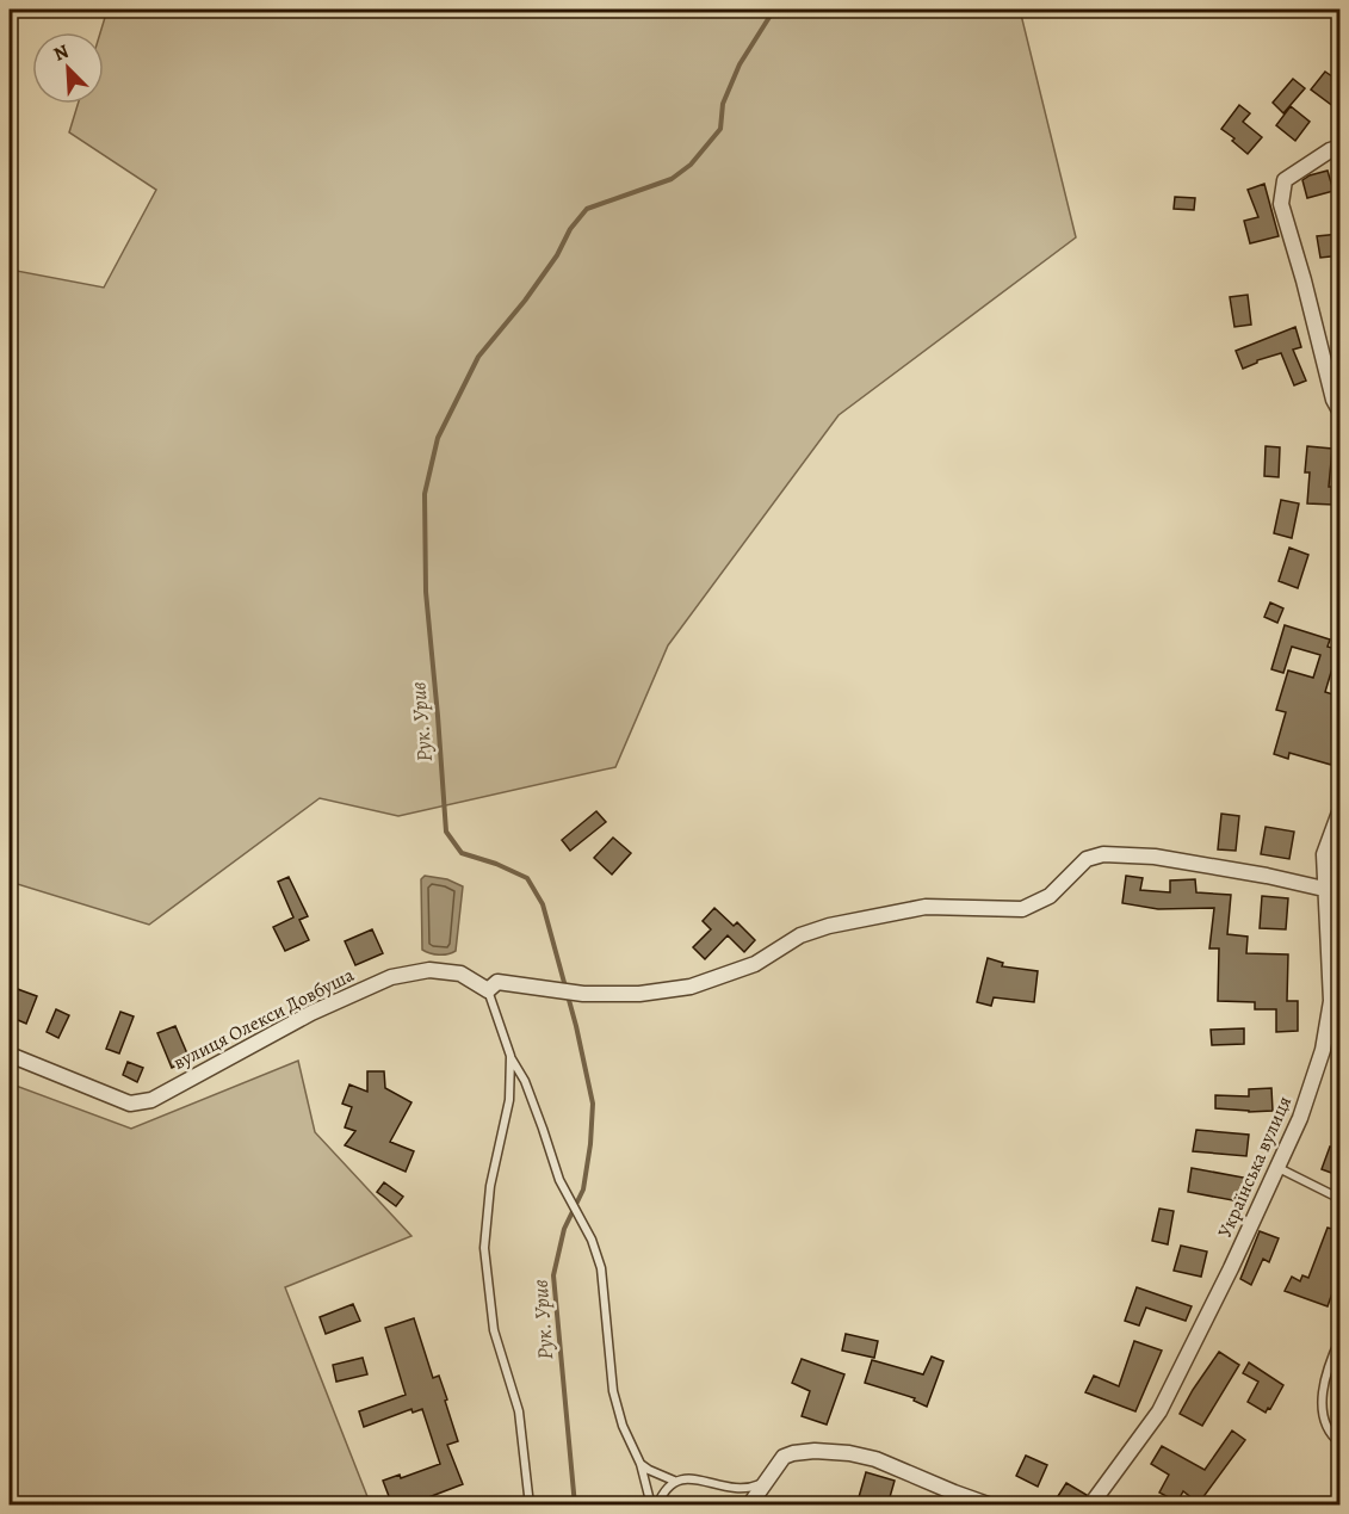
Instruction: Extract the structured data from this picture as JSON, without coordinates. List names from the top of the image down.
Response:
{
  "streets": {
    "street": ["вулиця Олекси Довбуша", "Українська вулиця"]
  },
  "water": ["Рук. Урив"],
  "north": "top left"
}
